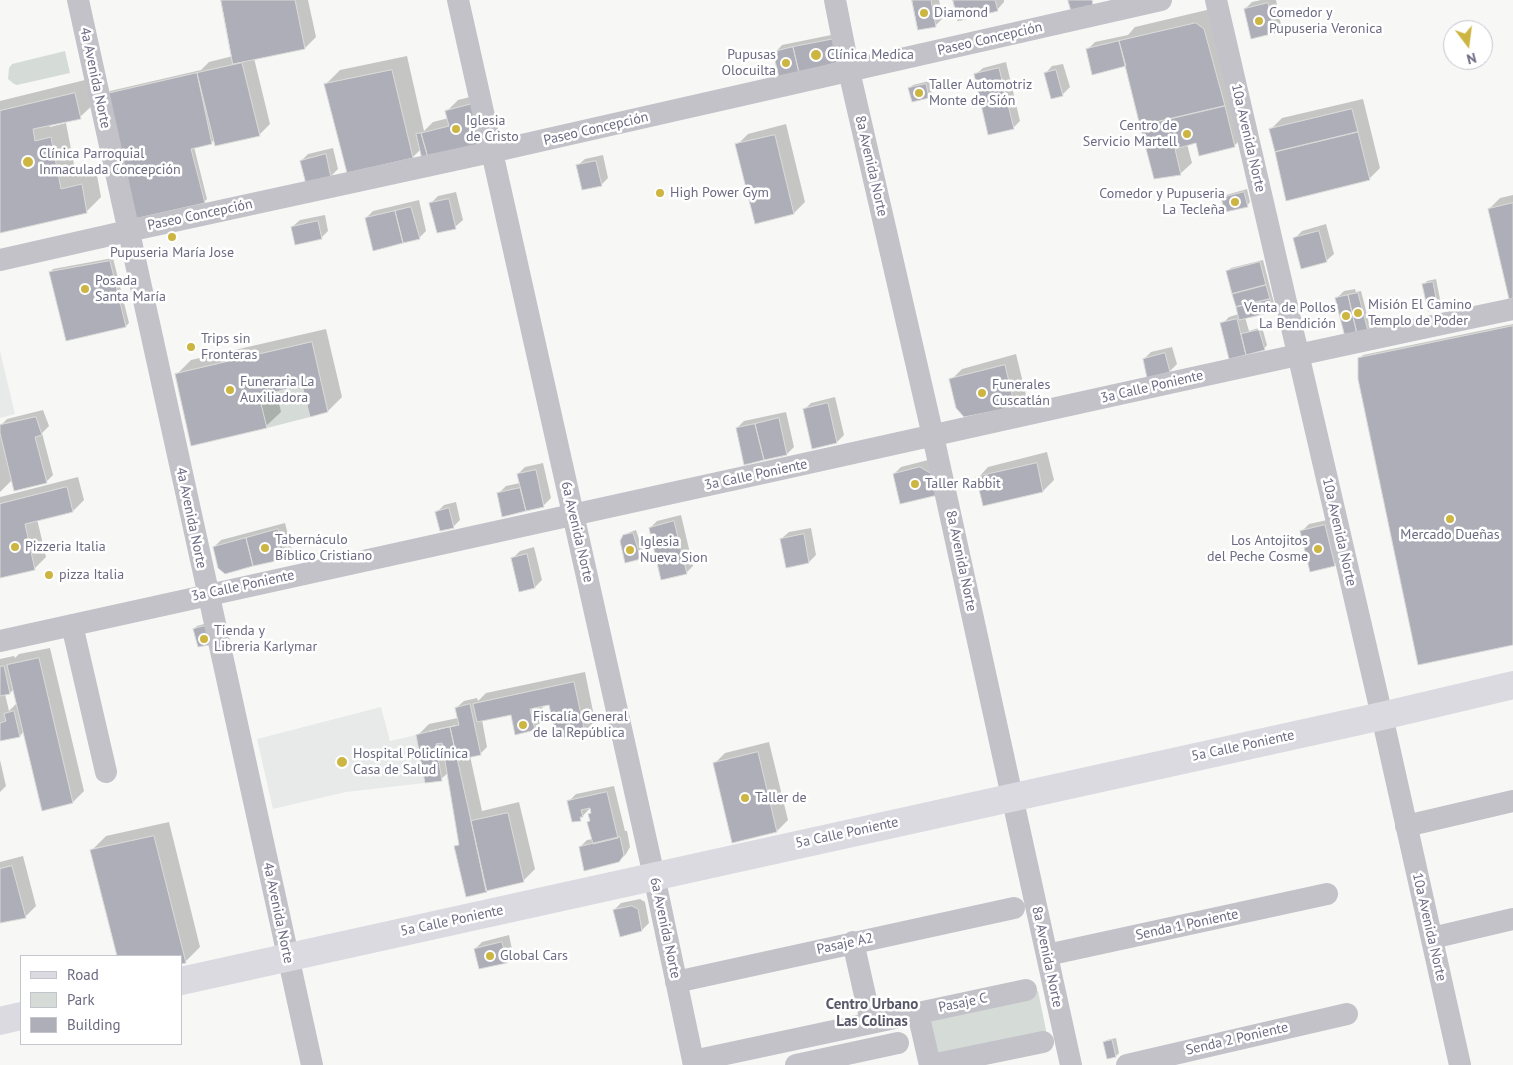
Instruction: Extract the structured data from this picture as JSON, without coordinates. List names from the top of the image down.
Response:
{
  "streets": {
    "main road": ["5a Calle Poniente"],
    "street": [
      "Paseo Concepción",
      "4a Avenida Norte",
      "10a Avenida Norte",
      "8a Avenida Norte",
      "3a Calle Poniente",
      "6a Avenida Norte",
      "Senda 1 Poniente",
      "Pasaje A2",
      "Pasaje C",
      "Senda 2 Poniente"
    ]
  },
  "crossings": [
    ["Paseo Concepción", "4a Avenida Norte"],
    ["Paseo Concepción", "8a Avenida Norte"],
    ["Paseo Concepción", "6a Avenida Norte"],
    ["4a Avenida Norte", "3a Calle Poniente"],
    ["4a Avenida Norte", "5a Calle Poniente"],
    ["10a Avenida Norte", "3a Calle Poniente"],
    ["10a Avenida Norte", "5a Calle Poniente"],
    ["8a Avenida Norte", "3a Calle Poniente"],
    ["8a Avenida Norte", "5a Calle Poniente"],
    ["8a Avenida Norte", "Senda 1 Poniente"],
    ["3a Calle Poniente", "6a Avenida Norte"],
    ["6a Avenida Norte", "5a Calle Poniente"],
    ["6a Avenida Norte", "Pasaje A2"],
    ["6a Avenida Norte", "Pasaje C"]
  ],
  "districts": ["Centro Urbano Las Colinas"],
  "places": [
    "Diamond",
    "Comedor y Pupuseria Veronica",
    "Clínica Medica",
    "Pupusas Olocuilta",
    "Taller Automotriz Monte de Sión",
    "Iglesia de Cristo",
    "Centro de Servicio Martell",
    "Clínica Parroquial Inmaculada Concepción",
    "High Power Gym",
    "Comedor y Pupuseria La Tecleña",
    "Pupuseria María Jose",
    "Posada Santa María",
    "Misión El Camino Templo de Poder",
    "Venta de Pollos La Bendición",
    "Trips sin Fronteras",
    "Funeraria La Auxiliadora",
    "Funerales Cuscatlán",
    "Taller Rabbit",
    "Mercado Dueñas",
    "Pizzeria Italia",
    "Tabernáculo Bíblico Cristiano",
    "Los Antojitos del Peche Cosme",
    "Iglesia Nueva Sion",
    "pizza Italia",
    "Tienda y Libreria Karlymar",
    "Fiscalía General de la República",
    "Hospital Policlínica Casa de Salud",
    "Taller de",
    "Global Cars"
  ],
  "legend": ["Road", "Park", "Building"],
  "north": "bottom"
}
